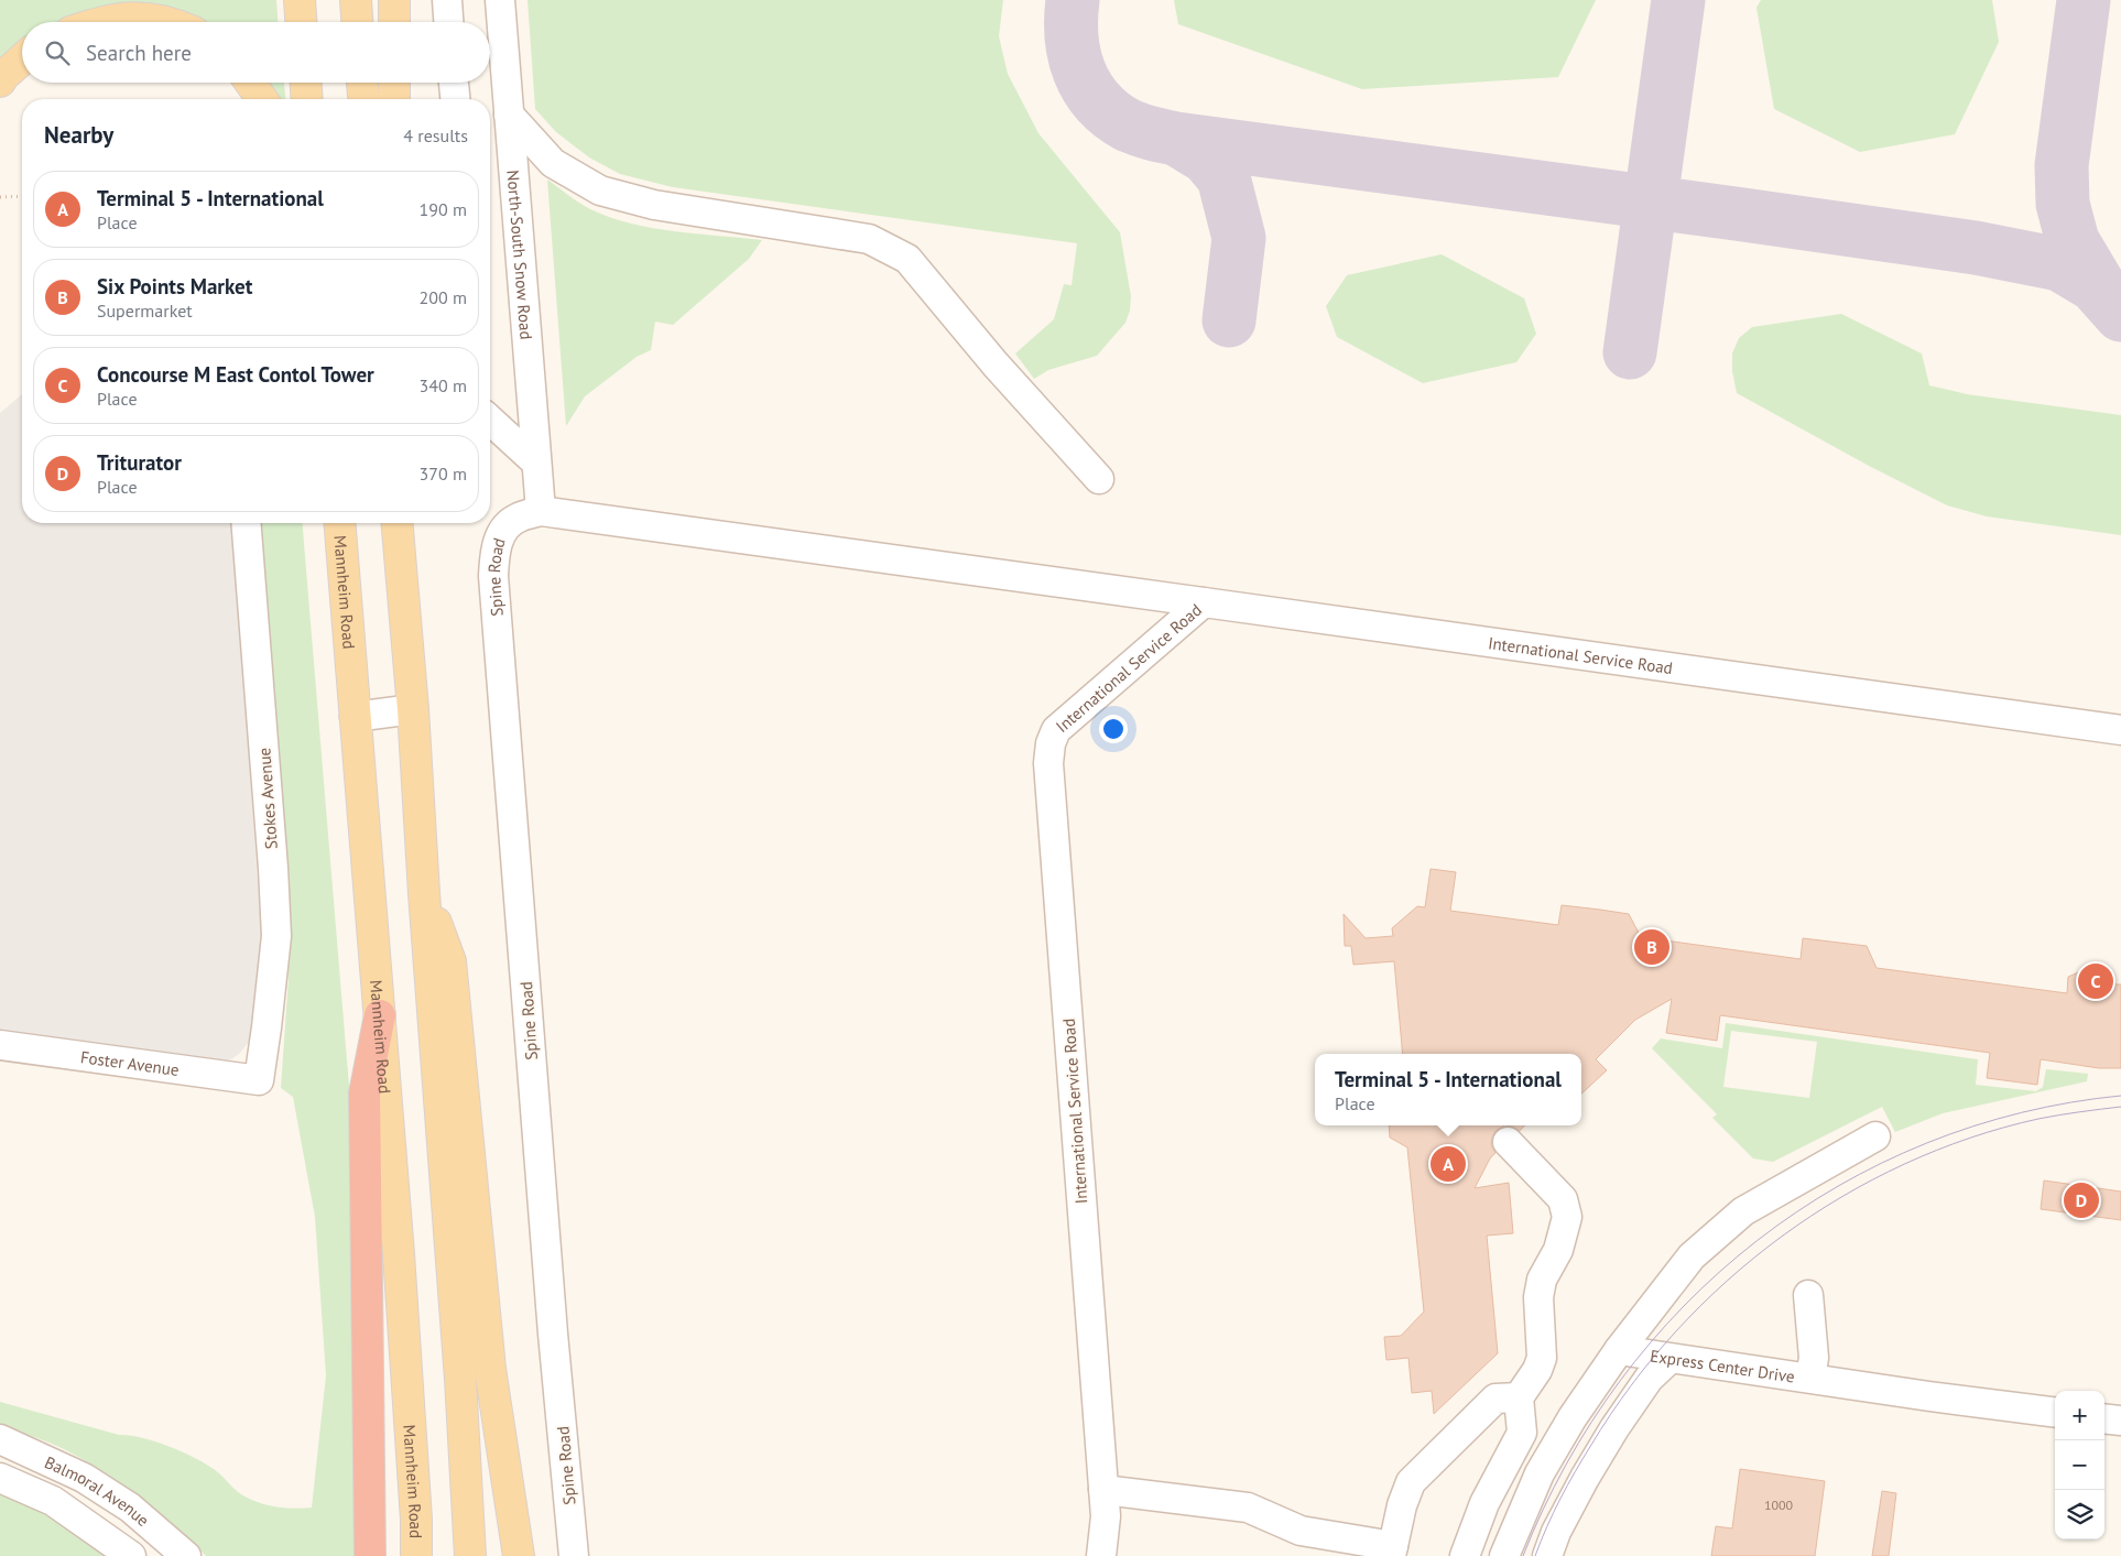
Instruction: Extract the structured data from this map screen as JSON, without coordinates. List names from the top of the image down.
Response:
{
  "streets": {
    "main road": ["Mannheim Road"],
    "street": [
      "North-South Snow Road",
      "Spine Road",
      "International Service Road",
      "Stokes Avenue",
      "Foster Avenue",
      "Express Center Drive",
      "Balmoral Avenue"
    ]
  },
  "crossings": [
    ["North-South Snow Road", "Spine Road"],
    ["Stokes Avenue", "Foster Avenue"]
  ],
  "house_numbers": ["1000"],
  "page": {
    "search": "Search here",
    "heading": ["Nearby", "4 results"],
    "list": [
      {
        "mark": "A",
        "name": "Terminal 5 - International",
        "note": "Place",
        "value": "190 m"
      },
      {
        "mark": "B",
        "name": "Six Points Market",
        "note": "Supermarket",
        "value": "200 m"
      },
      {
        "mark": "C",
        "name": "Concourse M East Contol Tower",
        "note": "Place",
        "value": "340 m"
      },
      {
        "mark": "D",
        "name": "Triturator",
        "note": "Place",
        "value": "370 m"
      }
    ],
    "pins": [
      "B",
      "C",
      "A",
      "D"
    ],
    "popup": ["Terminal 5 - International", "Place"],
    "map_buttons": ["+", "−"]
  }
}
